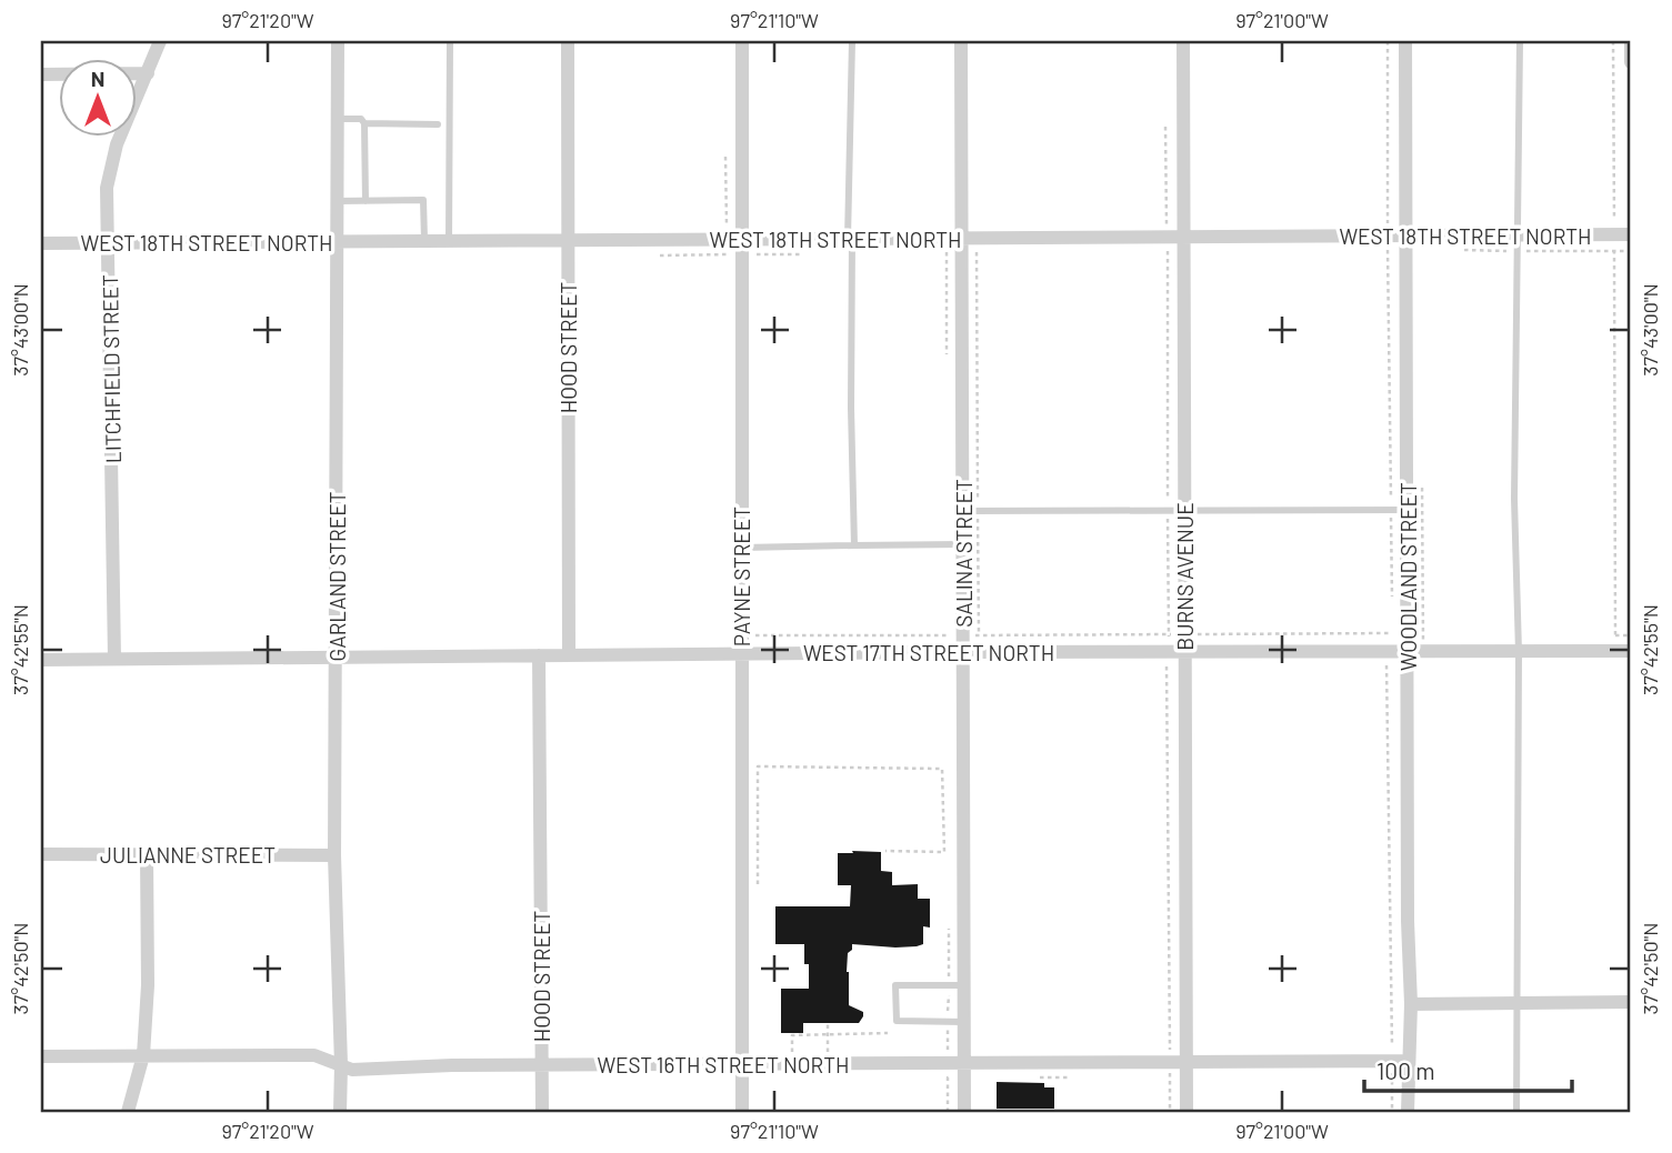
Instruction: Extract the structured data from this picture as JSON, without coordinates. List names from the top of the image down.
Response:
{
  "streets": {
    "street": [
      "WEST 18TH STREET NORTH",
      "HOOD STREET",
      "LITCHFIELD STREET",
      "SALINA STREET",
      "GARLAND STREET",
      "PAYNE STREET",
      "BURNS AVENUE",
      "WOODLAND STREET",
      "WEST 17TH STREET NORTH",
      "JULIANNE STREET",
      "WEST 16TH STREET NORTH"
    ]
  },
  "crossings": [
    ["WEST 18TH STREET NORTH", "HOOD STREET"],
    ["WEST 18TH STREET NORTH", "LITCHFIELD STREET"],
    ["WEST 18TH STREET NORTH", "SALINA STREET"],
    ["WEST 18TH STREET NORTH", "GARLAND STREET"],
    ["WEST 18TH STREET NORTH", "PAYNE STREET"],
    ["WEST 18TH STREET NORTH", "BURNS AVENUE"],
    ["WEST 18TH STREET NORTH", "WOODLAND STREET"],
    ["HOOD STREET", "WEST 17TH STREET NORTH"],
    ["HOOD STREET", "WEST 16TH STREET NORTH"],
    ["LITCHFIELD STREET", "WEST 17TH STREET NORTH"],
    ["SALINA STREET", "WEST 17TH STREET NORTH"],
    ["SALINA STREET", "WEST 16TH STREET NORTH"],
    ["GARLAND STREET", "WEST 17TH STREET NORTH"],
    ["GARLAND STREET", "JULIANNE STREET"],
    ["GARLAND STREET", "WEST 16TH STREET NORTH"],
    ["PAYNE STREET", "WEST 17TH STREET NORTH"],
    ["PAYNE STREET", "WEST 16TH STREET NORTH"],
    ["BURNS AVENUE", "WEST 17TH STREET NORTH"],
    ["BURNS AVENUE", "WEST 16TH STREET NORTH"],
    ["WOODLAND STREET", "WEST 17TH STREET NORTH"],
    ["WOODLAND STREET", "WEST 16TH STREET NORTH"]
  ],
  "scale_bar": "100 m",
  "north": "top",
  "coordinates": [
    "97°21'20\"W",
    "97°21'10\"W",
    "97°21'00\"W",
    "37°43'00\"N",
    "37°42'55\"N",
    "37°42'50\"N"
  ]
}
